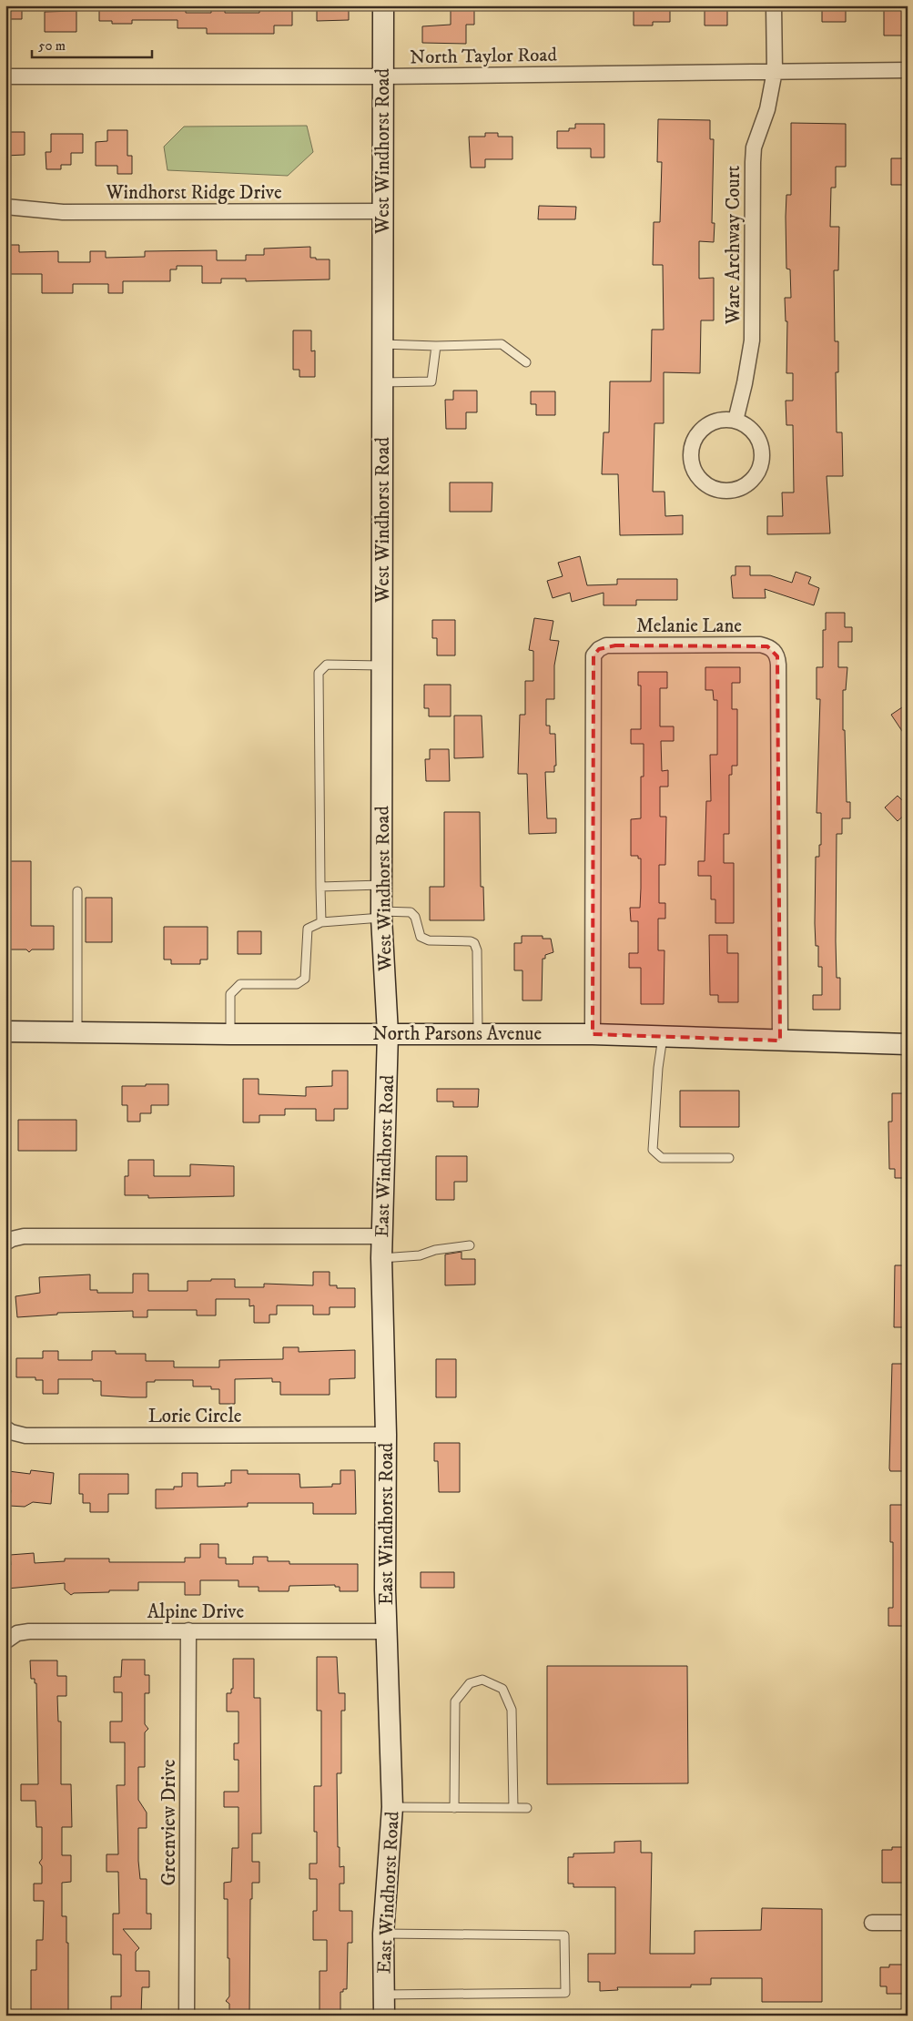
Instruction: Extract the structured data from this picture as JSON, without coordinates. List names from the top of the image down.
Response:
{
  "streets": {
    "street": [
      "North Taylor Road",
      "West Windhorst Road",
      "Windhorst Ridge Drive",
      "Ware Archway Court",
      "Melanie Lane",
      "North Parsons Avenue",
      "East Windhorst Road",
      "Lorie Circle",
      "Alpine Drive",
      "Greenview Drive"
    ]
  },
  "crossings": [
    ["North Taylor Road", "West Windhorst Road"],
    ["North Taylor Road", "Ware Archway Court"],
    ["West Windhorst Road", "Windhorst Ridge Drive"],
    ["West Windhorst Road", "North Parsons Avenue"],
    ["West Windhorst Road", "East Windhorst Road"],
    ["Melanie Lane", "North Parsons Avenue"],
    ["North Parsons Avenue", "East Windhorst Road"],
    ["East Windhorst Road", "Lorie Circle"],
    ["East Windhorst Road", "Alpine Drive"],
    ["Alpine Drive", "Greenview Drive"]
  ],
  "scale_bar": "50 m"
}
